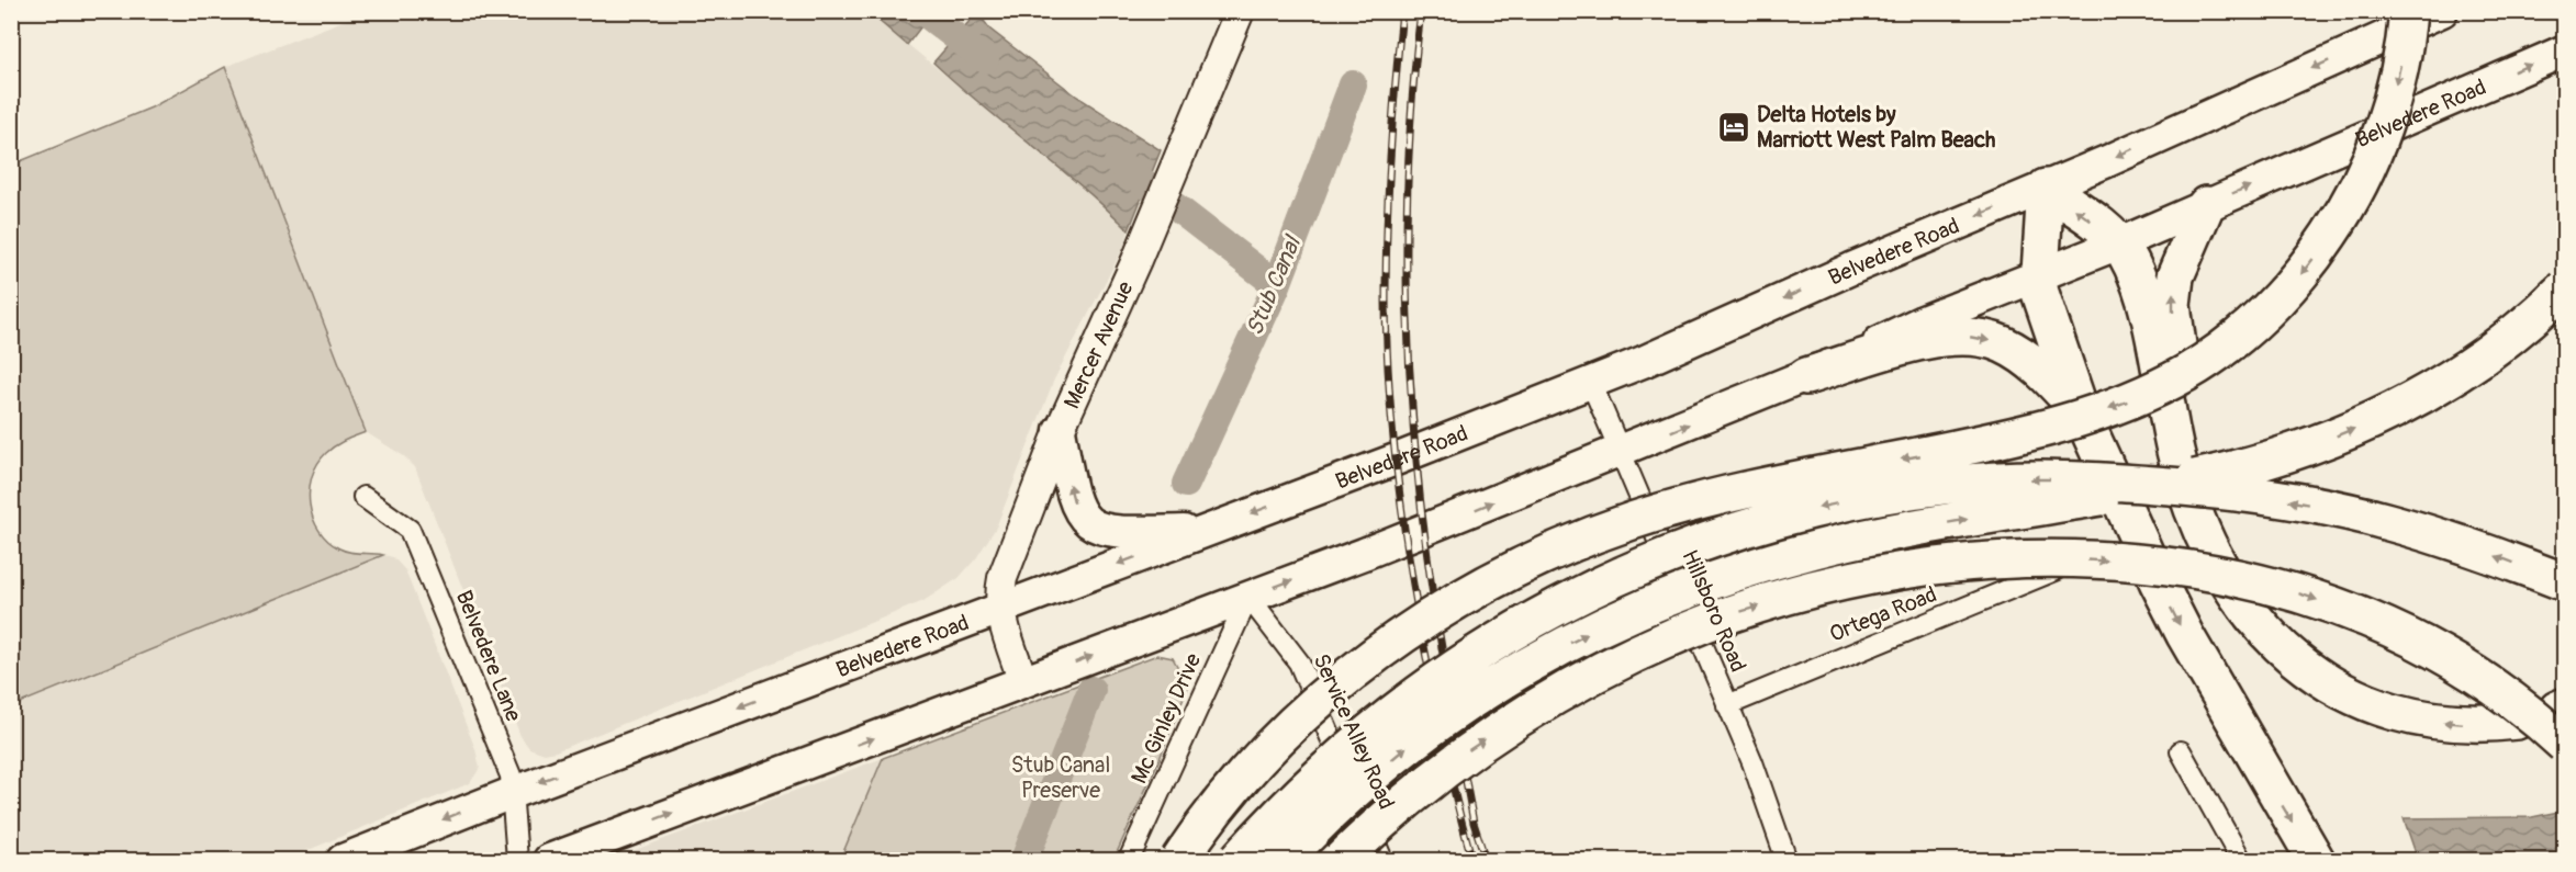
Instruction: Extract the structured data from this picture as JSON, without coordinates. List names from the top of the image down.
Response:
{
  "streets": {
    "main road": ["Belvedere Road"],
    "street": [
      "Mercer Avenue",
      "Hillsboro Road",
      "Ortega Road",
      "Belvedere Lane",
      "Mc Ginley Drive",
      "Service Alley Road"
    ]
  },
  "crossings": [
    ["Belvedere Road", "Mercer Avenue"],
    ["Belvedere Road", "Hillsboro Road"],
    ["Belvedere Road", "Belvedere Lane"],
    ["Belvedere Road", "Mc Ginley Drive"],
    ["Belvedere Road", "Service Alley Road"],
    ["Hillsboro Road", "Ortega Road"],
    ["Mc Ginley Drive", "Service Alley Road"]
  ],
  "water": ["Stub Canal"],
  "parks": ["Stub Canal Preserve"],
  "places": {
    "hotel": ["Delta Hotels by Marriott West Palm Beach"]
  }
}
